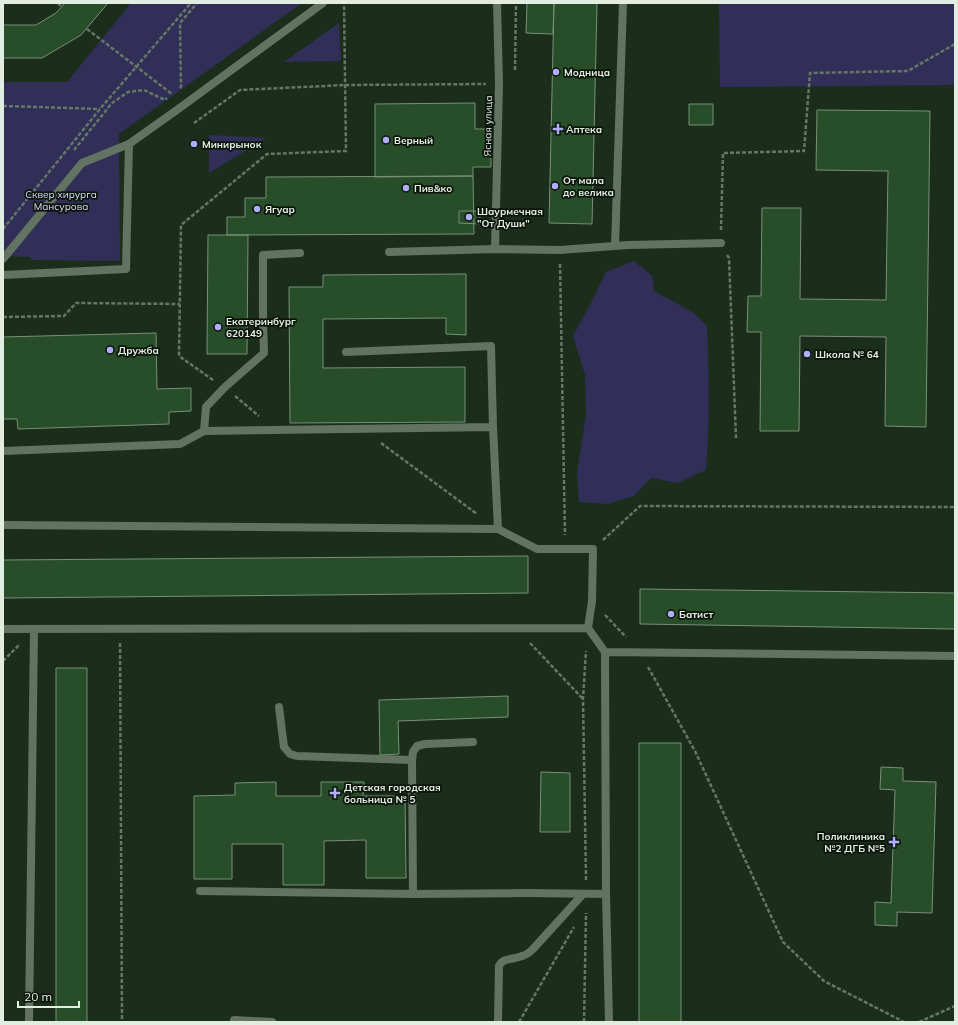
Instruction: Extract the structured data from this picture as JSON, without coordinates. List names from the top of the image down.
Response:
{
  "streets": {
    "street": ["Ясная улица"]
  },
  "parks": ["Сквер хирурга Мансурова"],
  "places": {
    "other": [
      "Модница",
      "Верный",
      "Минирынок",
      "От мала до велика",
      "Пив&ко",
      "Ягуар",
      "Шаурмечная \"От Души\"",
      "Екатеринбург 620149",
      "Дружба",
      "Школа № 64",
      "Батист"
    ],
    "health": ["Аптека", "Детская городская больница № 5", "Поликлиника №2 ДГБ №5"]
  },
  "scale_bar": "20 m"
}
